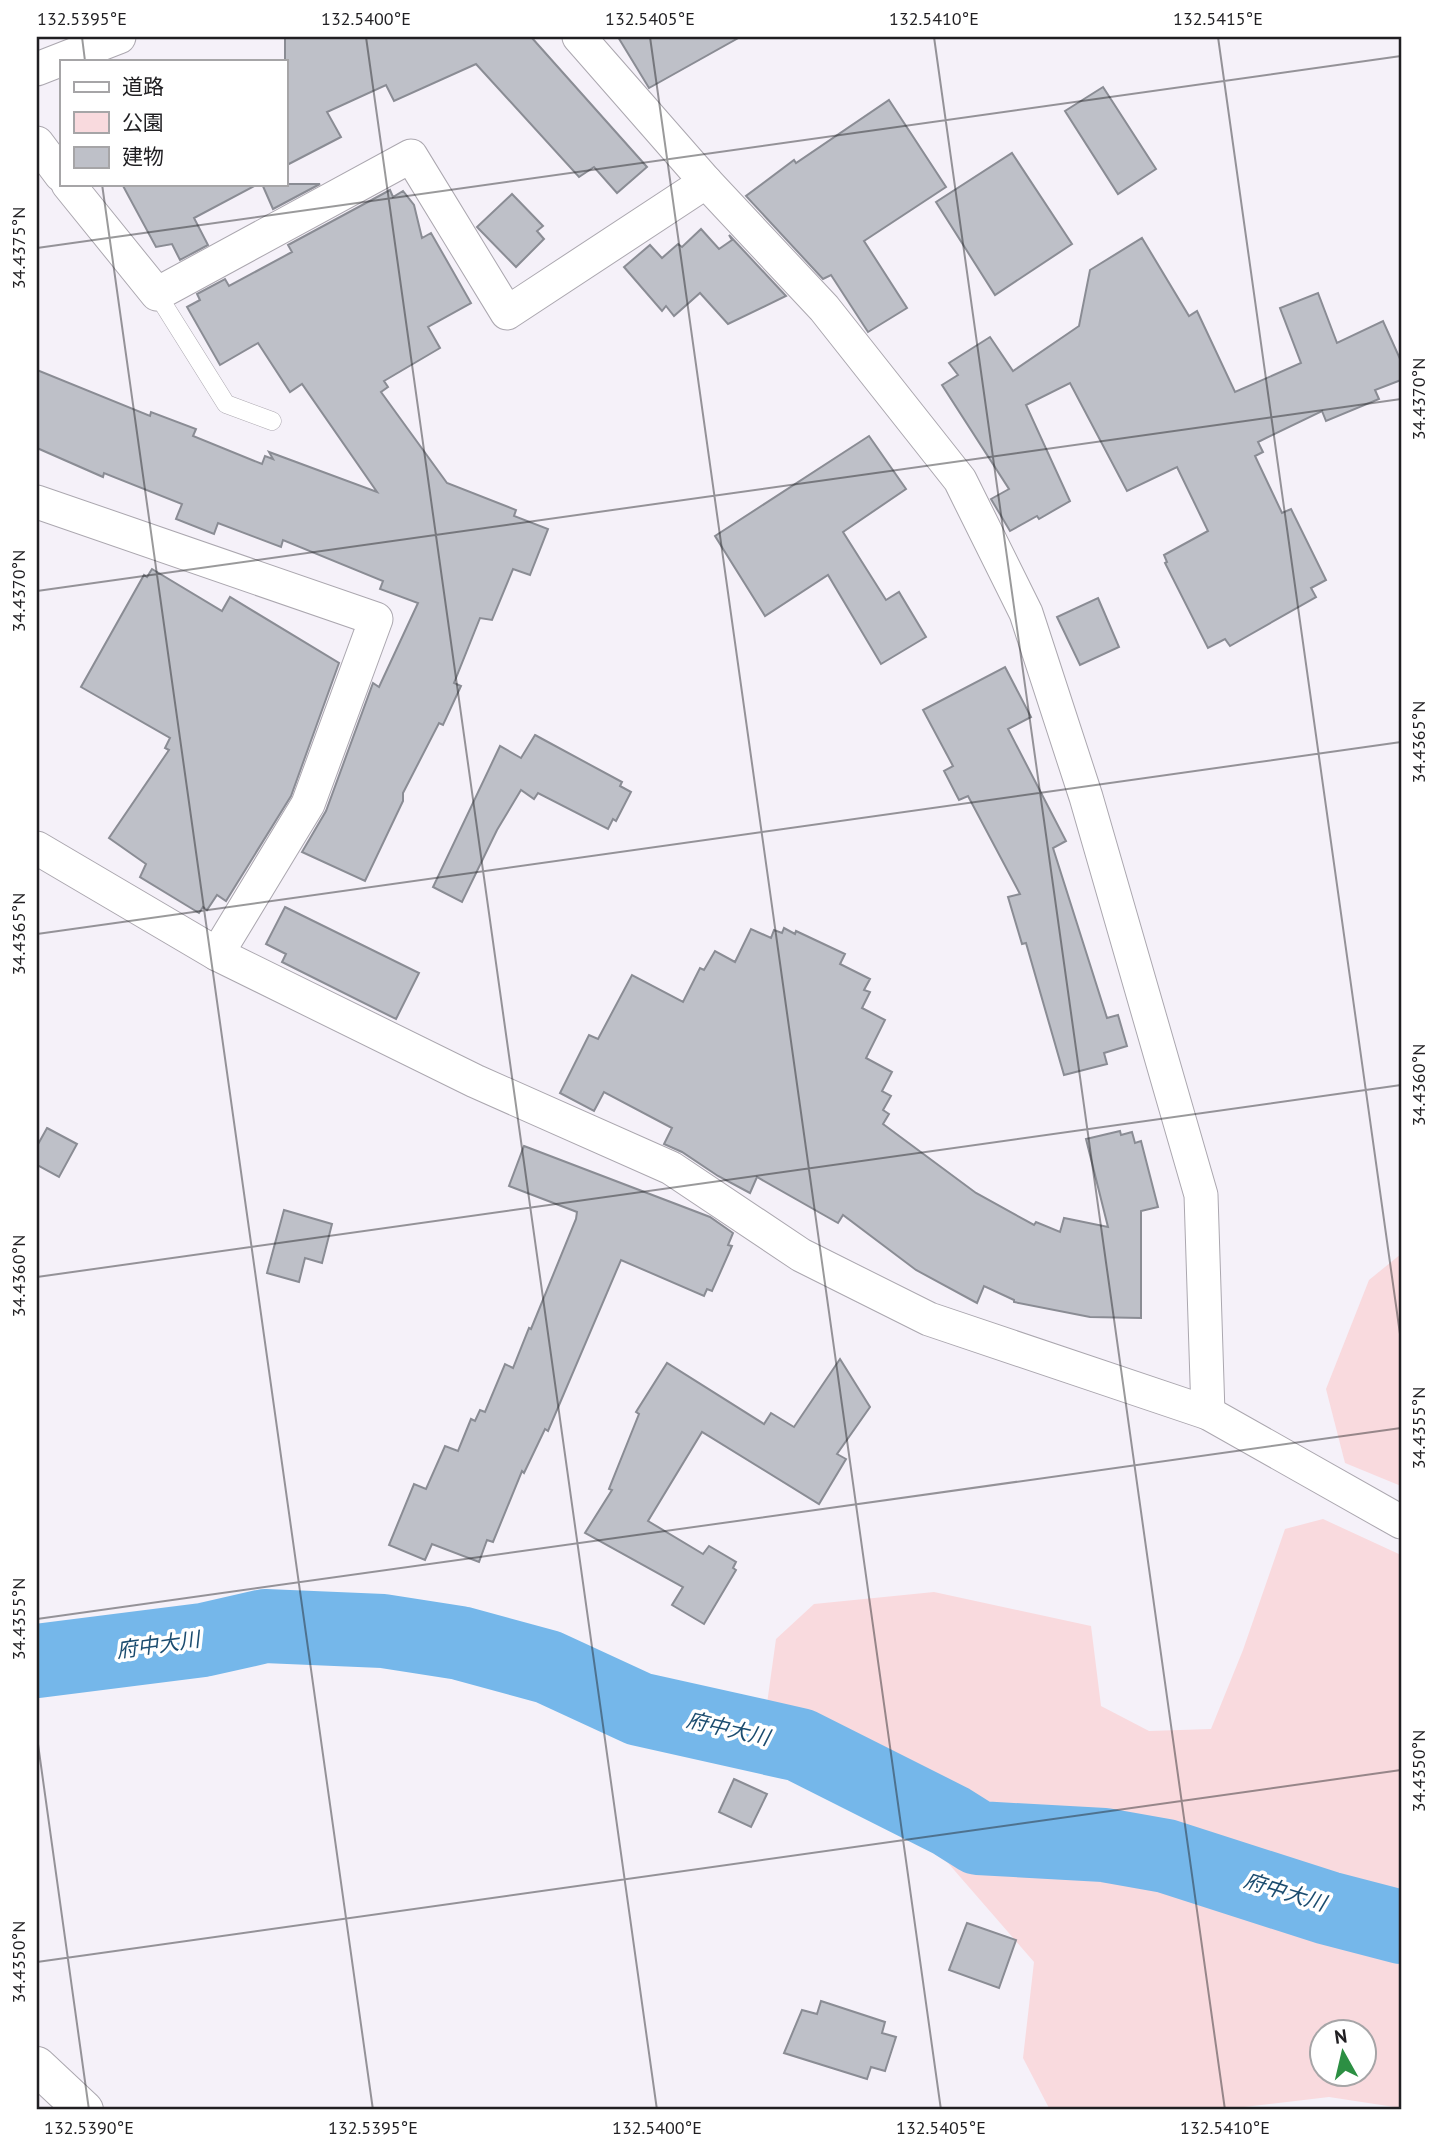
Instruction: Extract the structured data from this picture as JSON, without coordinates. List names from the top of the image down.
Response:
{
  "water": ["府中大川"],
  "legend": ["道路", "公園", "建物"],
  "north": "top",
  "coordinates": [
    "132.5395°E",
    "132.5400°E",
    "132.5405°E",
    "132.5410°E",
    "132.5415°E",
    "34.4375°N",
    "34.4370°N",
    "34.4365°N",
    "34.4360°N",
    "34.4355°N",
    "34.4350°N",
    "132.5390°E"
  ]
}
